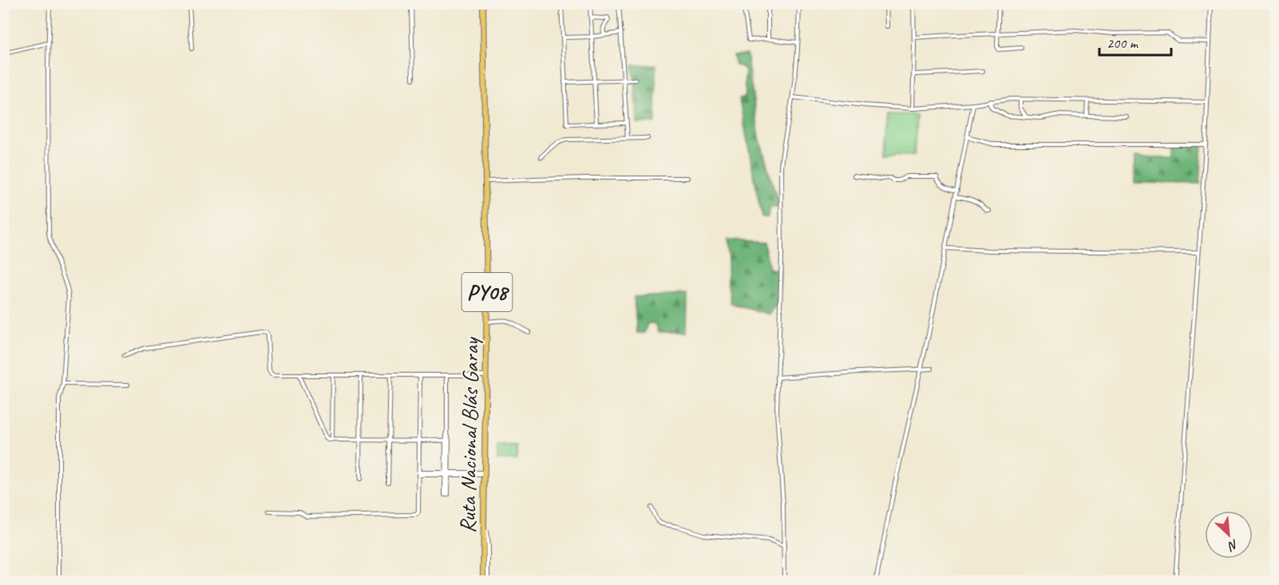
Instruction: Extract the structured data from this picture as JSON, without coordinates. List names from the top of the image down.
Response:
{
  "streets": {
    "highway": ["PY08", "Ruta Nacional Blás Garay"]
  },
  "scale_bar": "200 m",
  "north": "bottom right"
}
